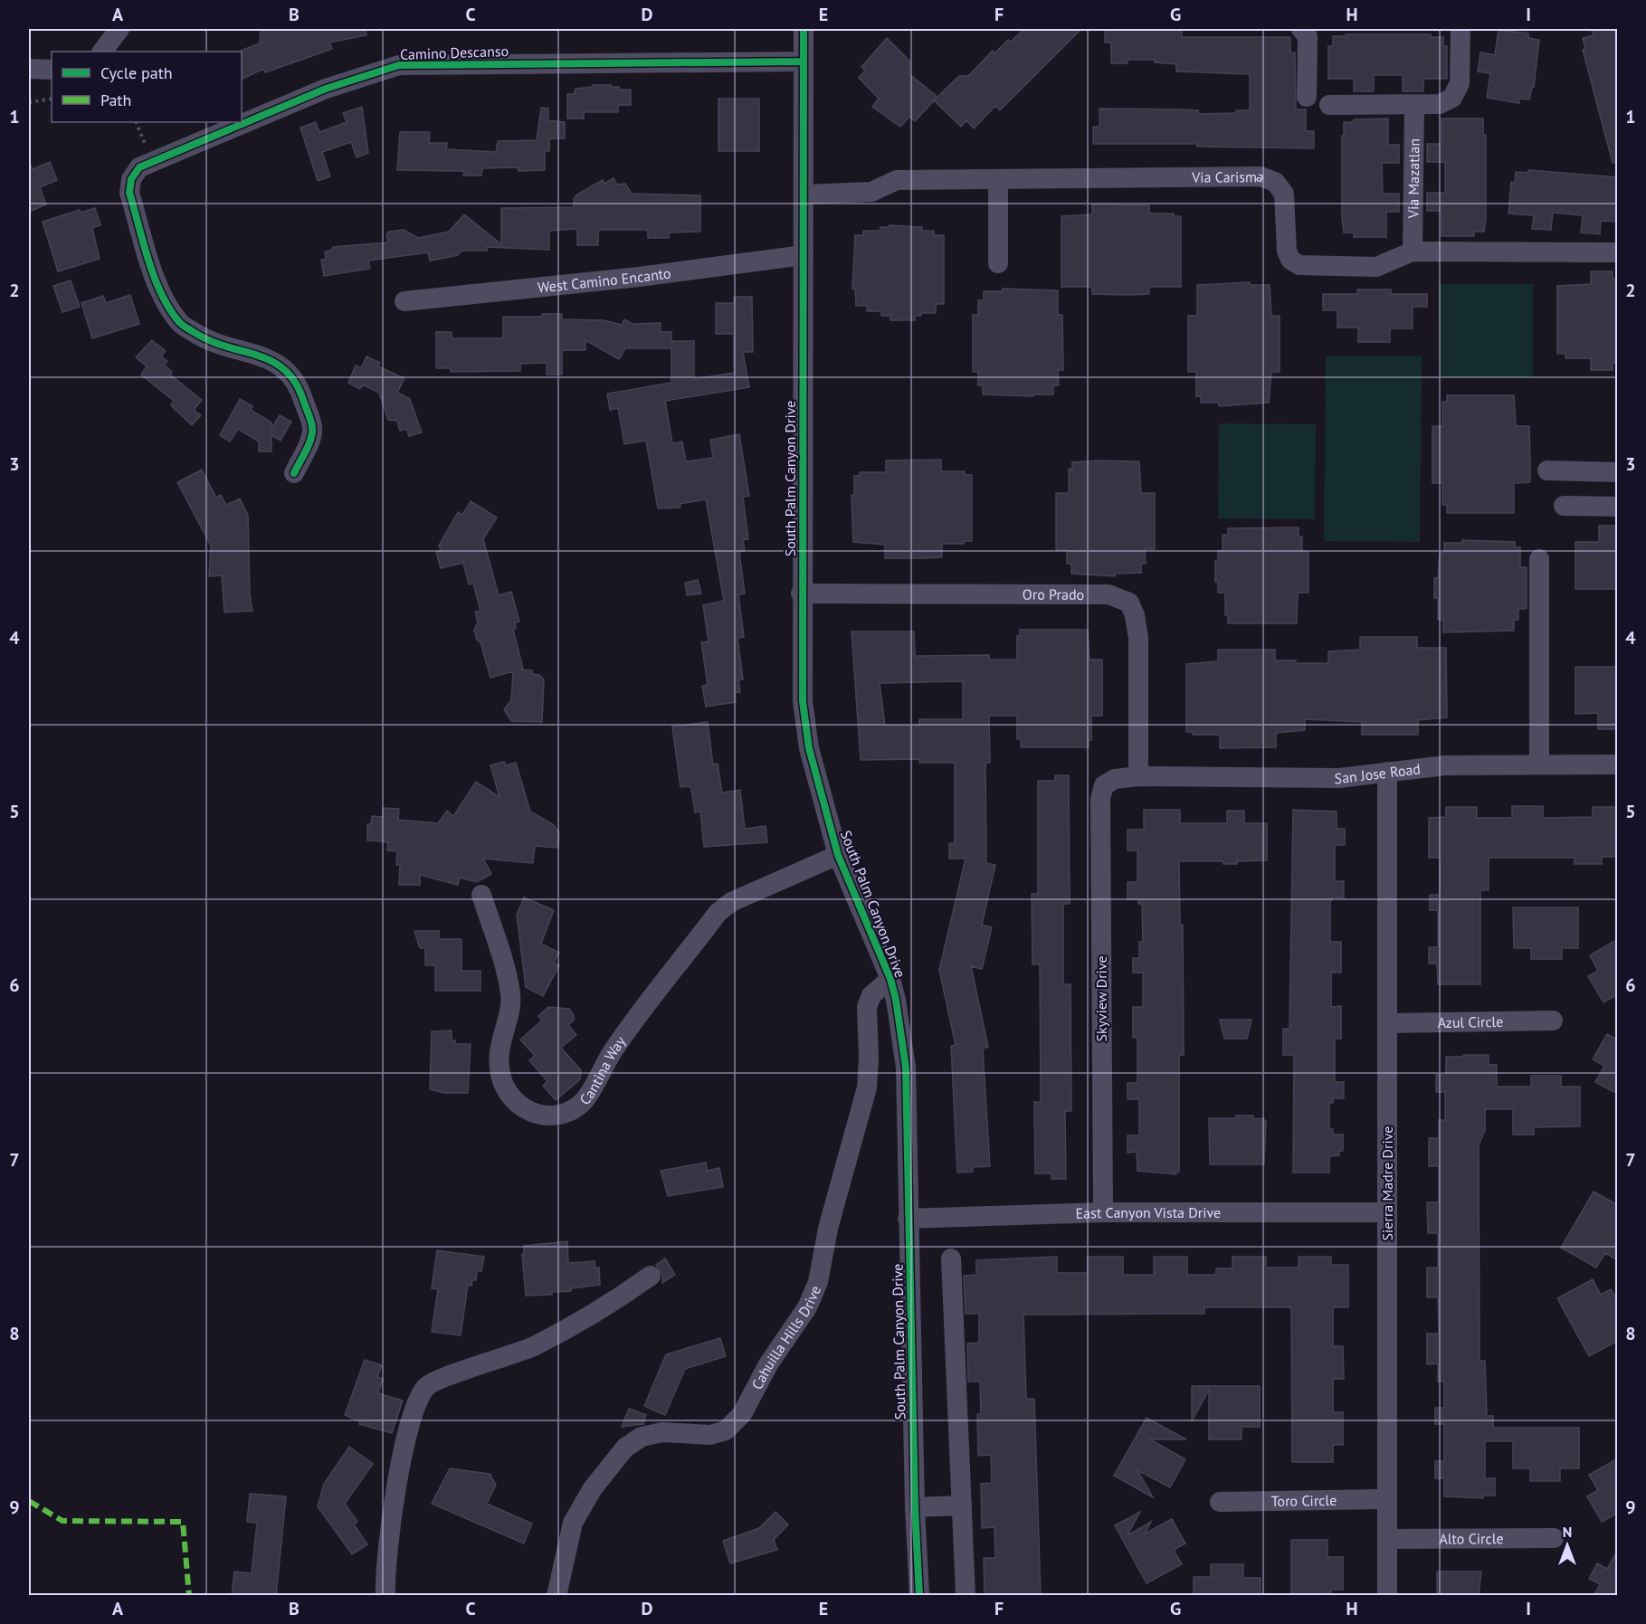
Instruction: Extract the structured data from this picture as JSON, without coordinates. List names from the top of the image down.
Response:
{
  "streets": {
    "street": [
      "Camino Descanso",
      "Via Mazatlan",
      "Via Carisma",
      "West Camino Encanto",
      "South Palm Canyon Drive",
      "Oro Prado",
      "San Jose Road",
      "Skyview Drive",
      "Azul Circle",
      "Cantina Way",
      "Sierra Madre Drive",
      "East Canyon Vista Drive",
      "Cahuilla Hills Drive",
      "Toro Circle",
      "Alto Circle"
    ]
  },
  "crossings": [
    ["Camino Descanso", "South Palm Canyon Drive"],
    ["Via Mazatlan", "Via Carisma"],
    ["Via Carisma", "South Palm Canyon Drive"],
    ["West Camino Encanto", "South Palm Canyon Drive"],
    ["South Palm Canyon Drive", "Oro Prado"],
    ["South Palm Canyon Drive", "Cantina Way"],
    ["South Palm Canyon Drive", "East Canyon Vista Drive"],
    ["South Palm Canyon Drive", "Cahuilla Hills Drive"],
    ["Oro Prado", "San Jose Road"],
    ["San Jose Road", "Skyview Drive"],
    ["San Jose Road", "Sierra Madre Drive"],
    ["Skyview Drive", "East Canyon Vista Drive"],
    ["Azul Circle", "Sierra Madre Drive"],
    ["Sierra Madre Drive", "East Canyon Vista Drive"],
    ["Sierra Madre Drive", "Toro Circle"],
    ["Sierra Madre Drive", "Alto Circle"]
  ],
  "legend": ["Cycle path", "Path"],
  "north": "top",
  "grid": {
    "columns": [
      "A",
      "B",
      "C",
      "D",
      "E",
      "F",
      "G",
      "H",
      "I"
    ],
    "rows": [
      "1",
      "2",
      "3",
      "4",
      "5",
      "6",
      "7",
      "8",
      "9"
    ]
  }
}
